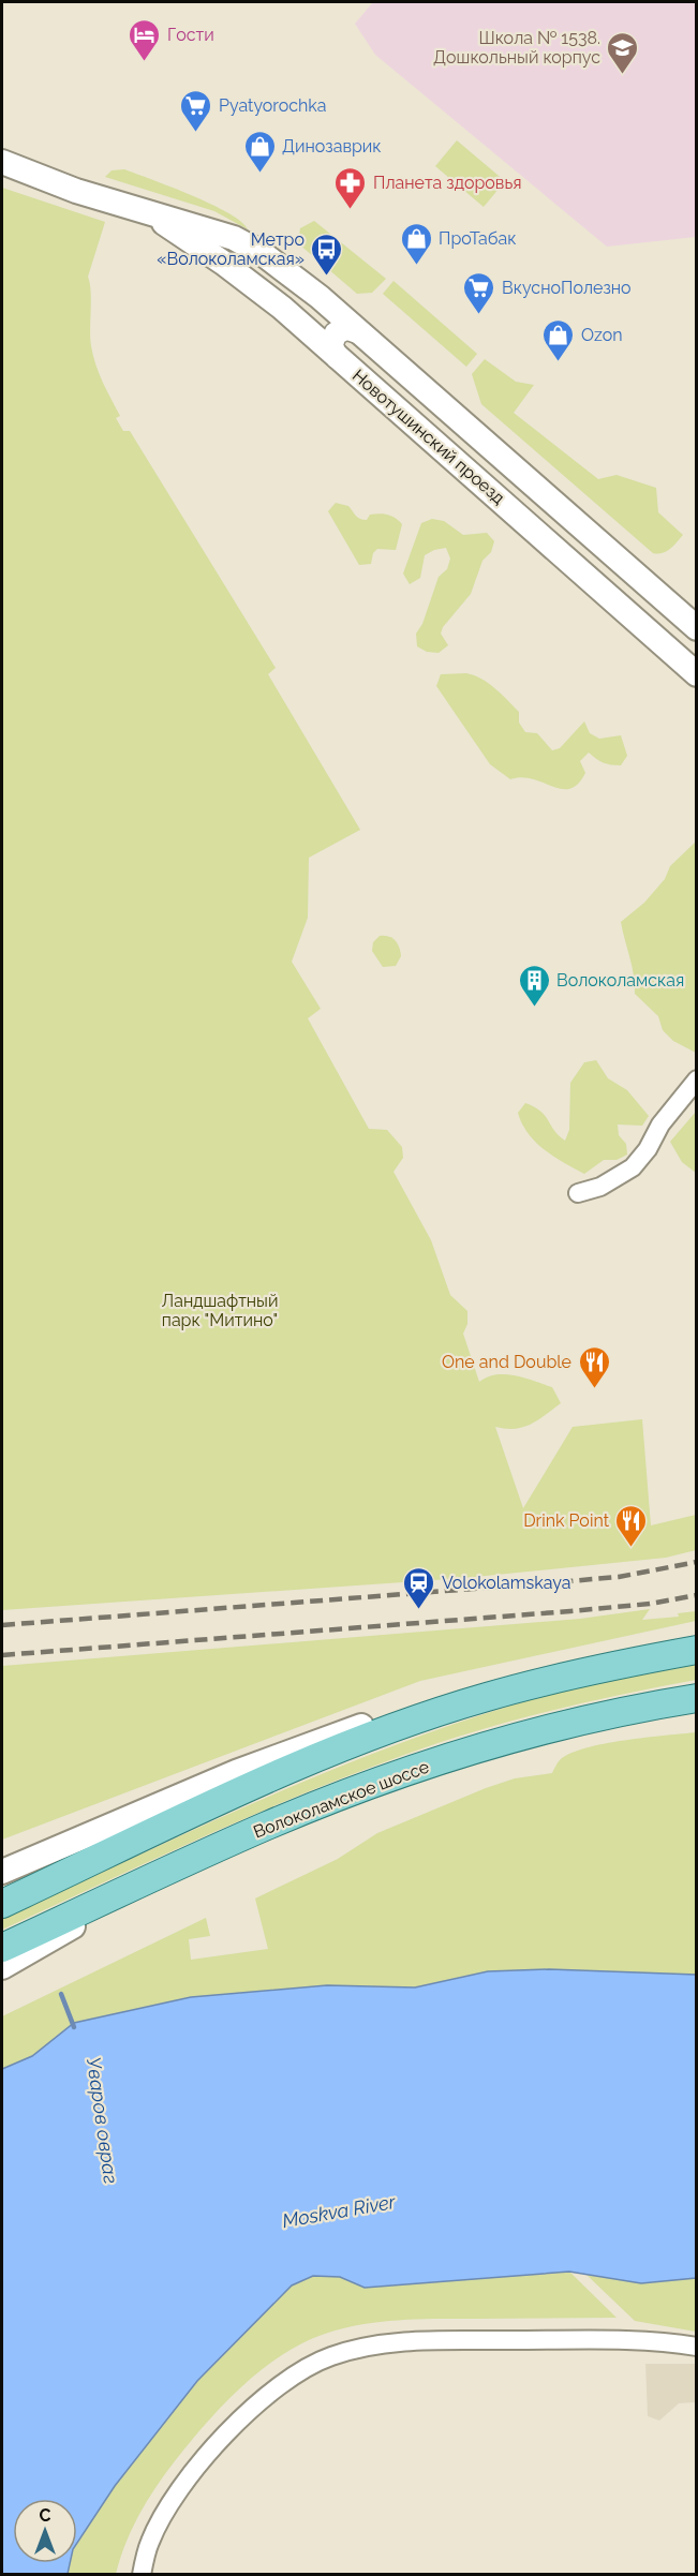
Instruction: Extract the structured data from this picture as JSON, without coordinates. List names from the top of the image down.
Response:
{
  "streets": {
    "main road": ["Новотушинский проезд", "Волоколамское шоссе"]
  },
  "water": ["Уваров овраг", "Moskva River"],
  "parks": ["Ландшафтный парк \"Митино\""],
  "places": {
    "hotel": ["Гости"],
    "school or university": ["Школа № 1538. Дошкольный корпус"],
    "supermarket": ["Pyatyorochka", "ВкусноПолезно"],
    "shop": ["Динозаврик", "ПроТабак", "Ozon"],
    "pharmacy": ["Планета здоровья"],
    "bus stop": ["Метро «Волоколамская»"],
    "building": ["Волоколамская"],
    "restaurant": ["One and Double", "Drink Point"],
    "station": ["Volokolamskaya"]
  },
  "north": "top"
}
